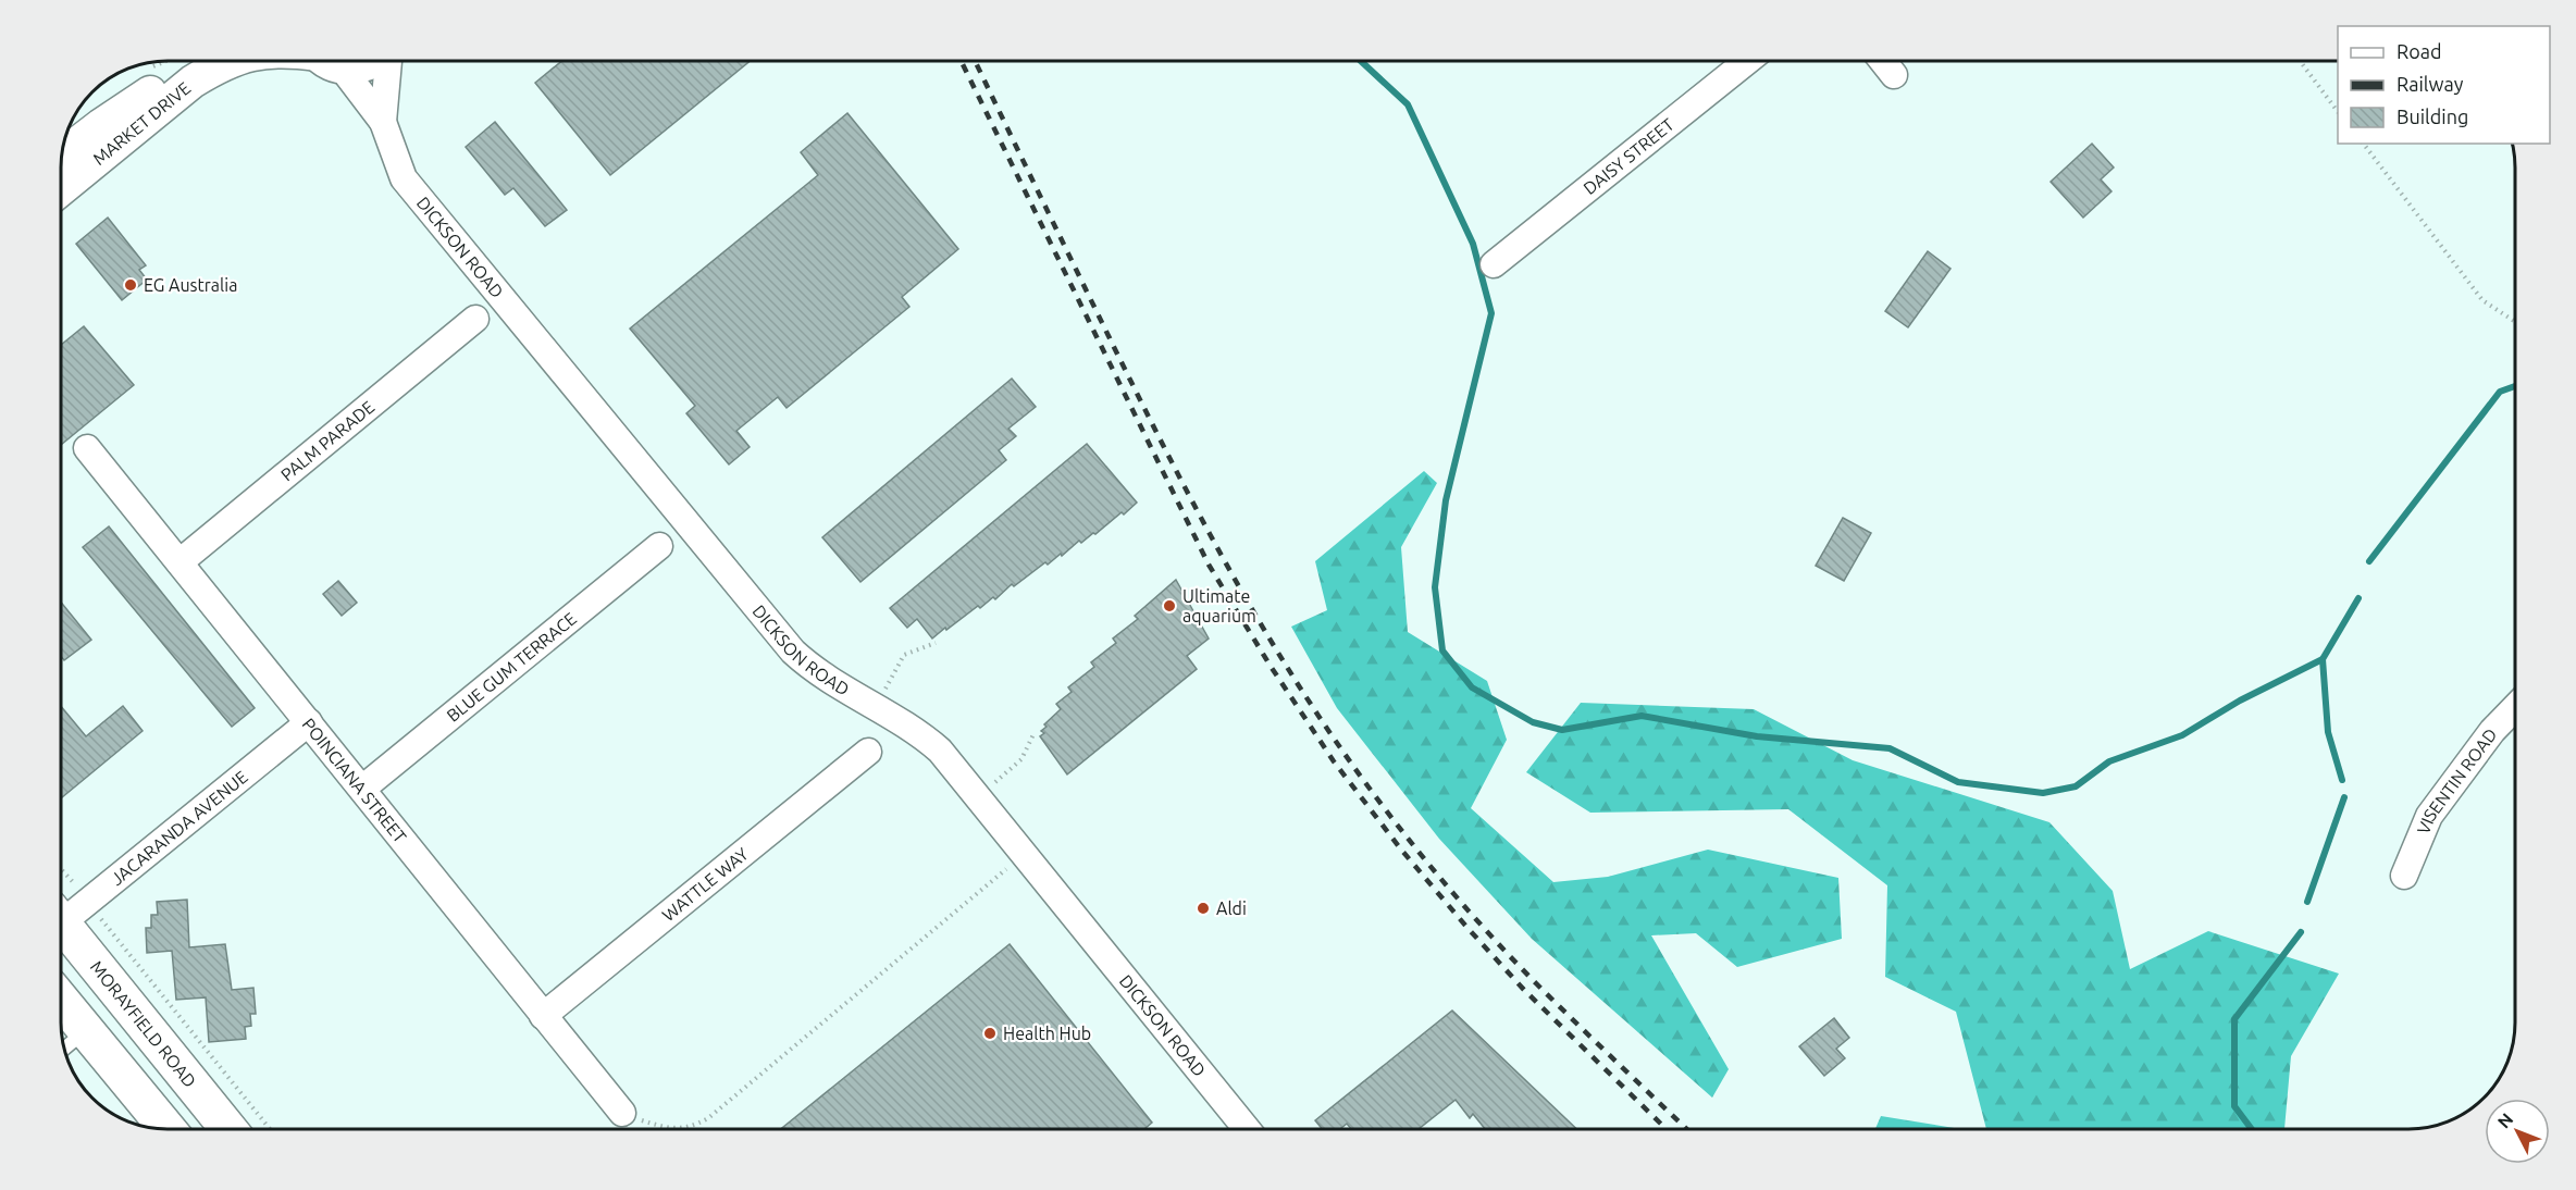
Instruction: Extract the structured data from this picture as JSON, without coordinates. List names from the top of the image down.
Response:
{
  "streets": {
    "main road": ["MORAYFIELD ROAD"],
    "street": [
      "MARKET DRIVE",
      "DAISY STREET",
      "DICKSON ROAD",
      "PALM PARADE",
      "BLUE GUM TERRACE",
      "POINCIANA STREET",
      "VISENTIN ROAD",
      "JACARANDA AVENUE",
      "WATTLE WAY"
    ]
  },
  "crossings": [
    ["PALM PARADE", "POINCIANA STREET"],
    ["BLUE GUM TERRACE", "POINCIANA STREET"],
    ["POINCIANA STREET", "JACARANDA AVENUE"],
    ["POINCIANA STREET", "WATTLE WAY"],
    ["JACARANDA AVENUE", "MORAYFIELD ROAD"]
  ],
  "places": [
    "EG Australia",
    "Ultimate aquarium",
    "Aldi",
    "Health Hub"
  ],
  "legend": ["Road", "Railway", "Building"],
  "north": "top left"
}
